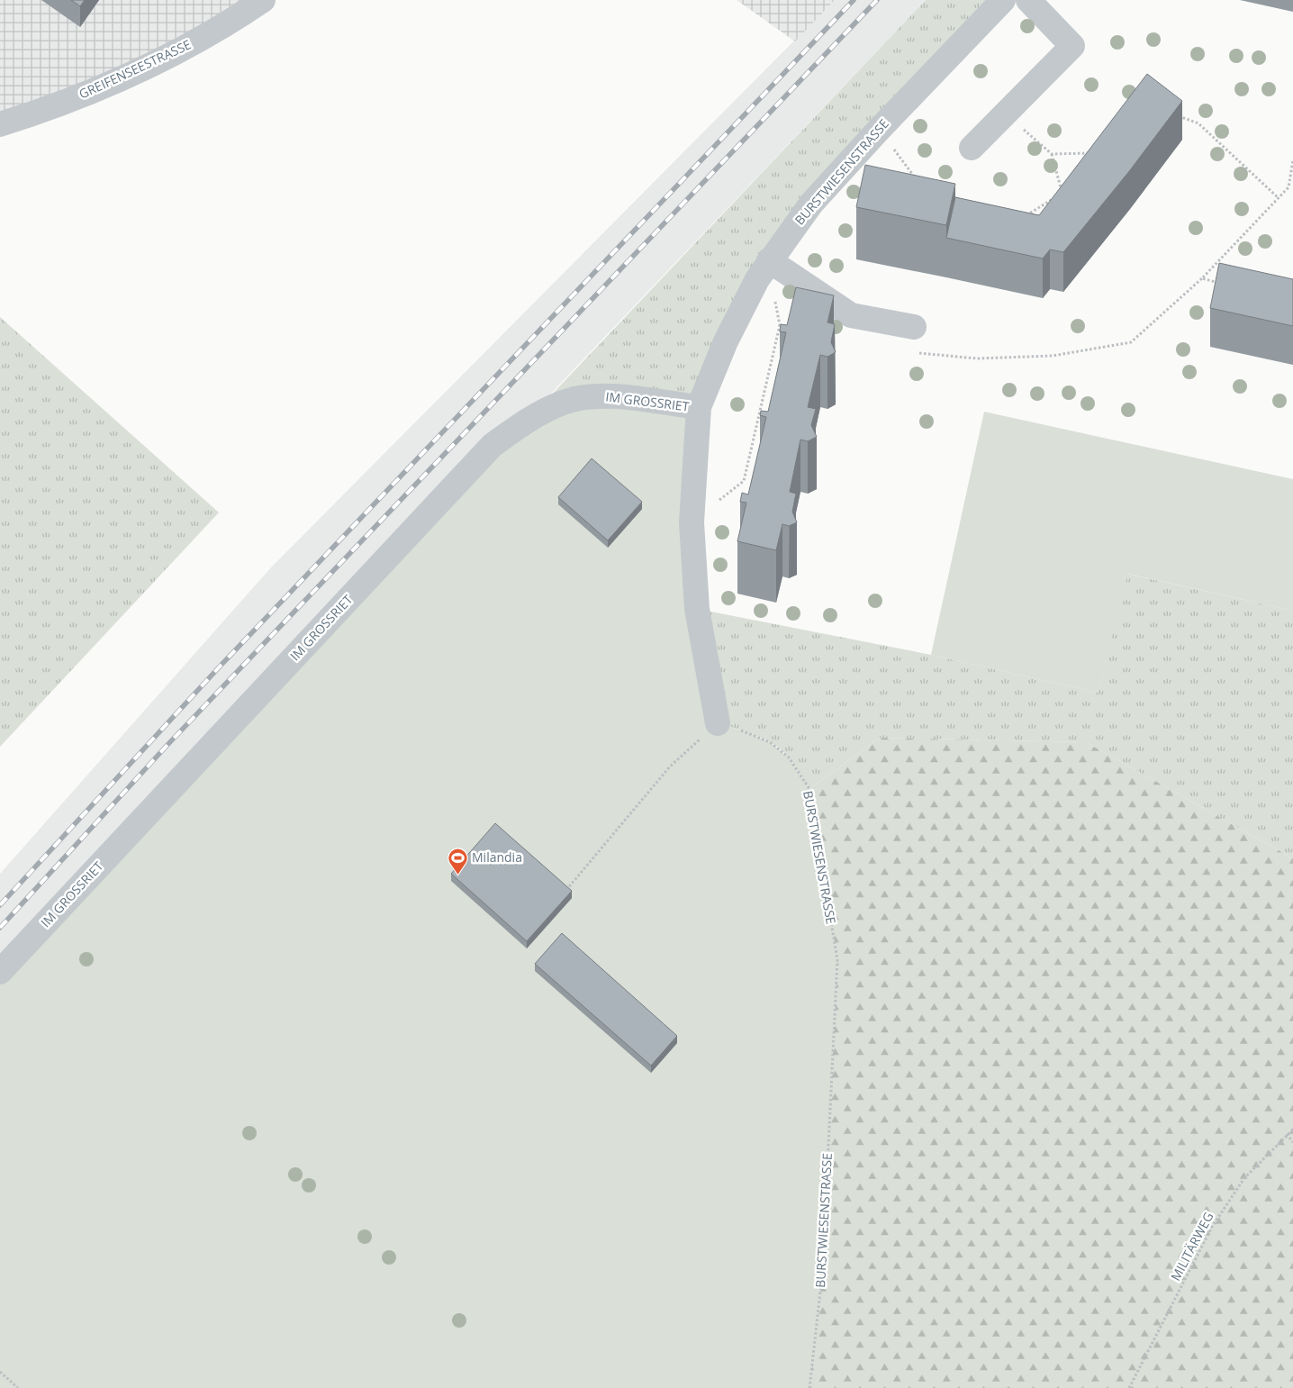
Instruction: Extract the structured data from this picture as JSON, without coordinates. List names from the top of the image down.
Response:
{
  "streets": {
    "street": ["GREIFENSEESTRASSE", "BURSTWIESENSTRASSE", "IM GROSSRIET"],
    "path": ["MILITÄRWEG"]
  },
  "crossings": [
    ["BURSTWIESENSTRASSE", "IM GROSSRIET"]
  ],
  "places": {
    "sports": ["Milandia"]
  }
}
